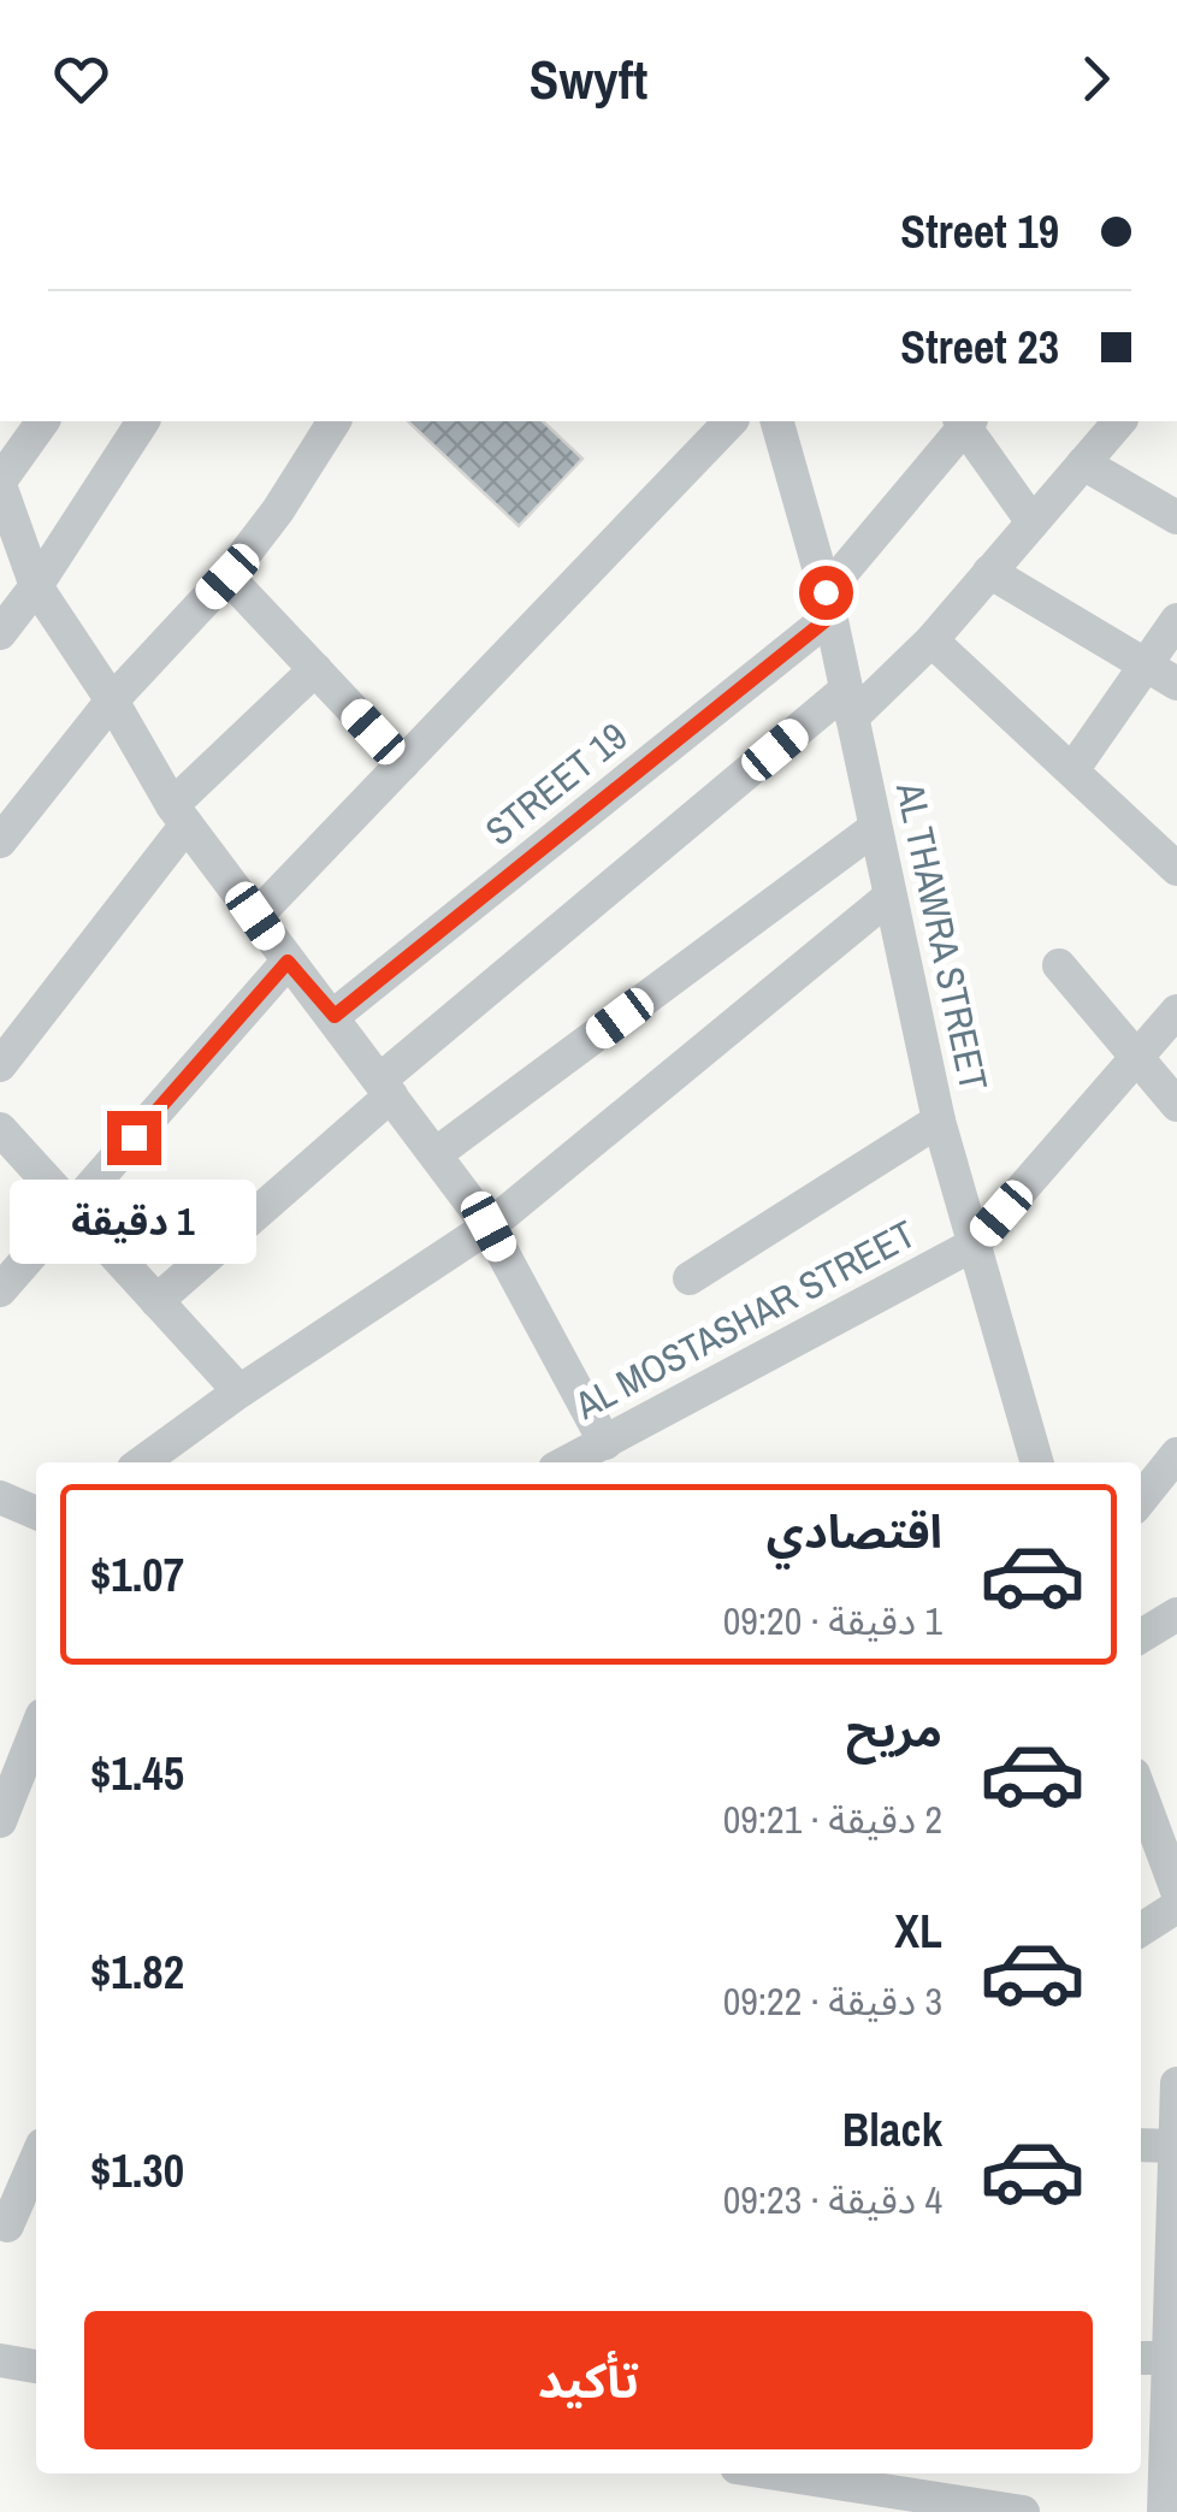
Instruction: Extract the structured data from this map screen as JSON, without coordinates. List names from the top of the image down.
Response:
{
  "streets": {
    "street": ["STREET 19", "AL THAWRA STREET", "AL MOSTASHAR STREET"]
  },
  "crossings": [
    ["STREET 19", "AL THAWRA STREET"],
    ["AL THAWRA STREET", "AL MOSTASHAR STREET"]
  ],
  "page": {
    "header": "Swyft",
    "banner": ["Street 19", "Street 23"],
    "bubble": "1 دقيقة",
    "list": [
      {
        "name": "اقتصادي",
        "note": "1 دقيقة · 09:20",
        "value": "$1.07"
      },
      {
        "name": "مريح",
        "note": "2 دقيقة · 09:21",
        "value": "$1.45"
      },
      {
        "name": "XL",
        "note": "3 دقيقة · 09:22",
        "value": "$1.82"
      },
      {
        "name": "Black",
        "note": "4 دقيقة · 09:23",
        "value": "$1.30"
      }
    ],
    "buttons": "تأكيد"
  }
}
